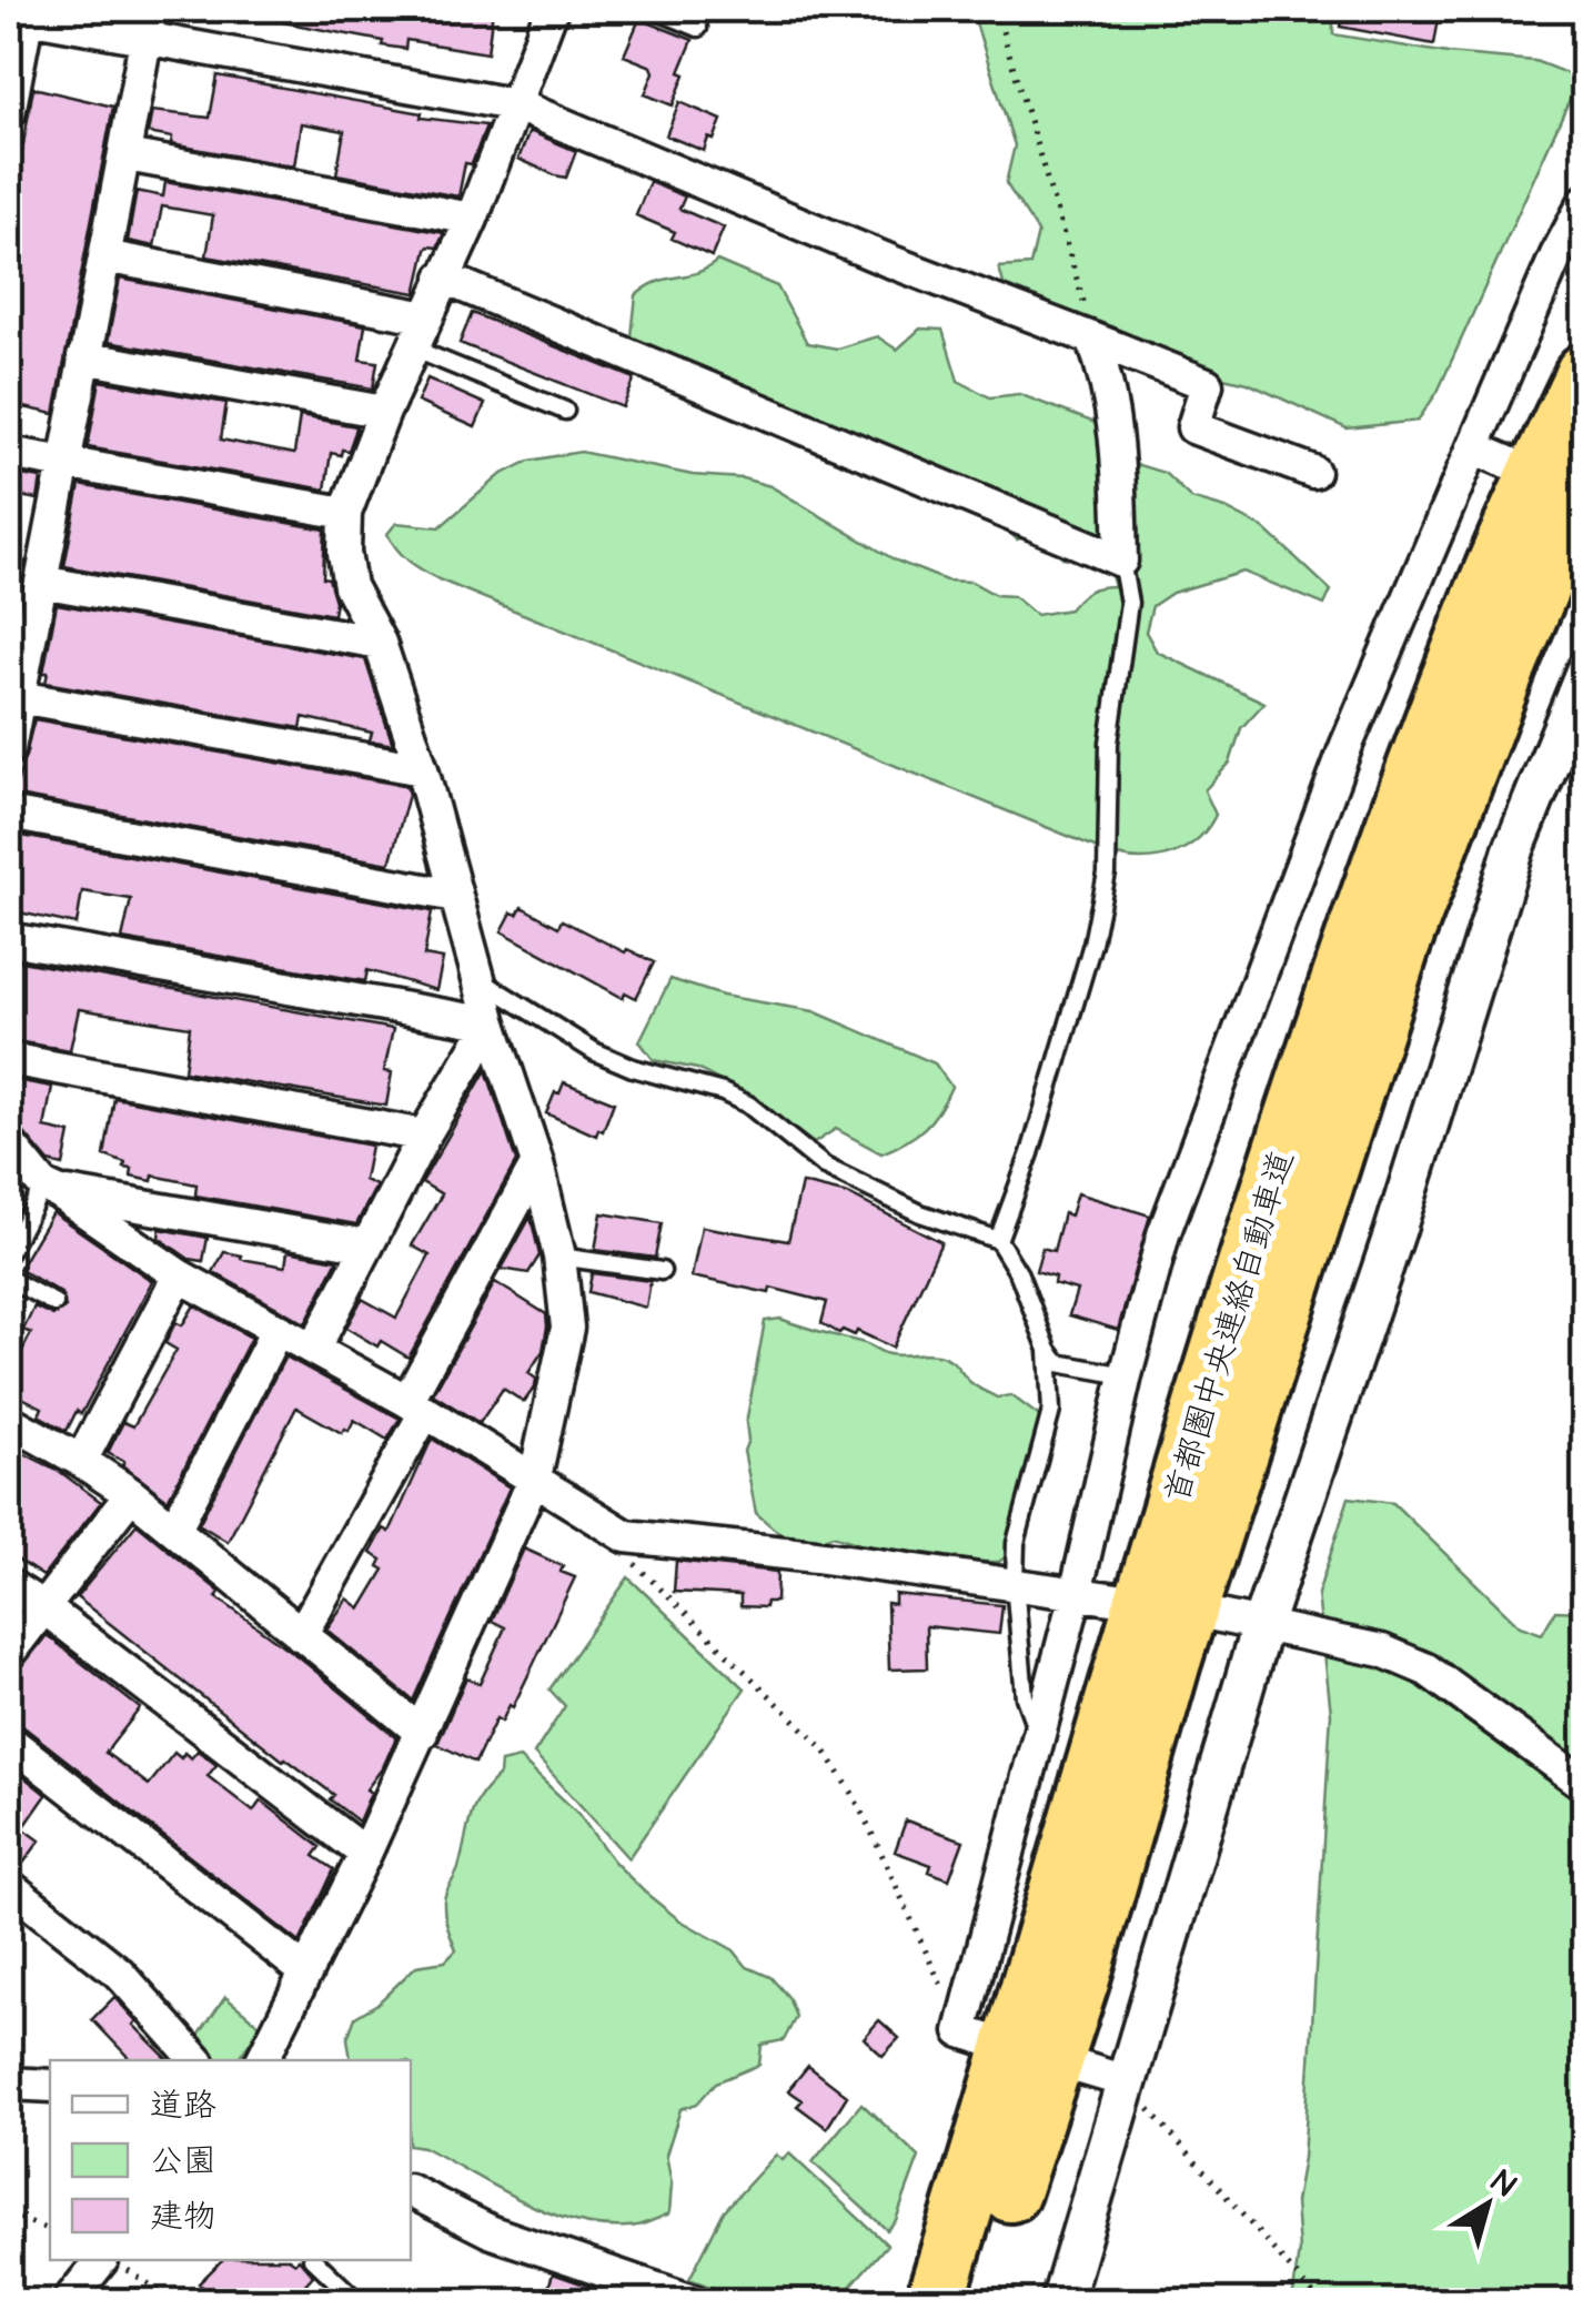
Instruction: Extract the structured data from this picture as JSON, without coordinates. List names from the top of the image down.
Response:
{
  "streets": {
    "highway": ["首都圏中央連絡自動車道"]
  },
  "legend": ["道路", "公園", "建物"],
  "north": "top right"
}
